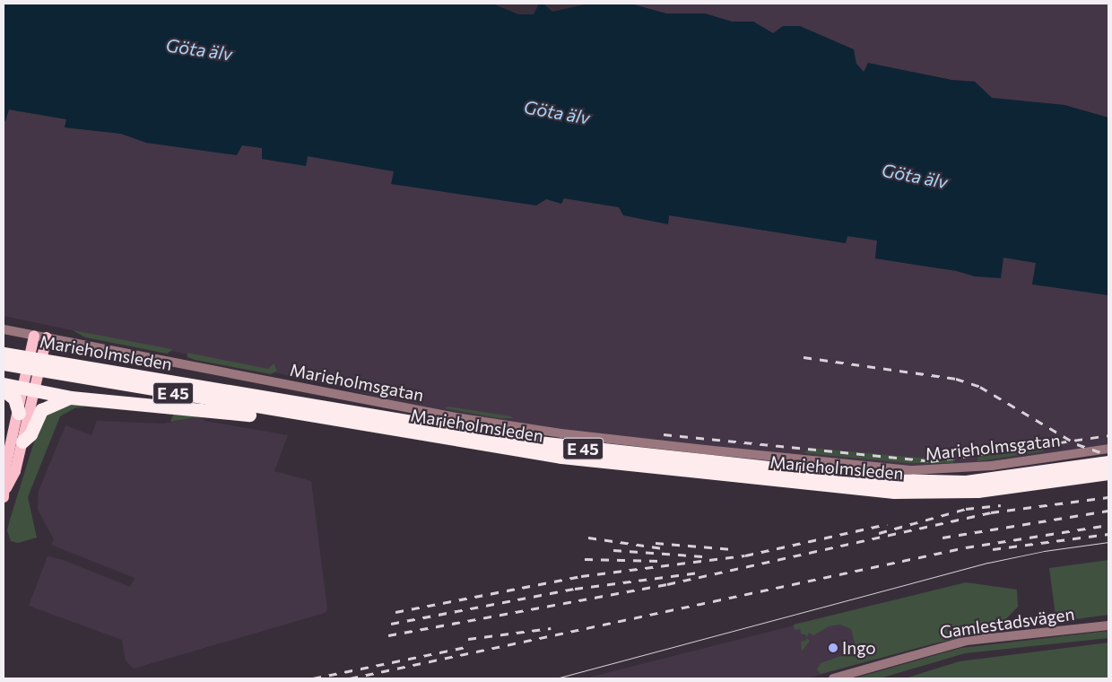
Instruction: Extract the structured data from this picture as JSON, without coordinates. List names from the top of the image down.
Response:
{
  "streets": {
    "highway": ["Marieholmsleden", "E 45"],
    "street": ["Marieholmsgatan", "Gamlestadsvägen"]
  },
  "water": ["Göta älv"],
  "places": ["Ingo"]
}
